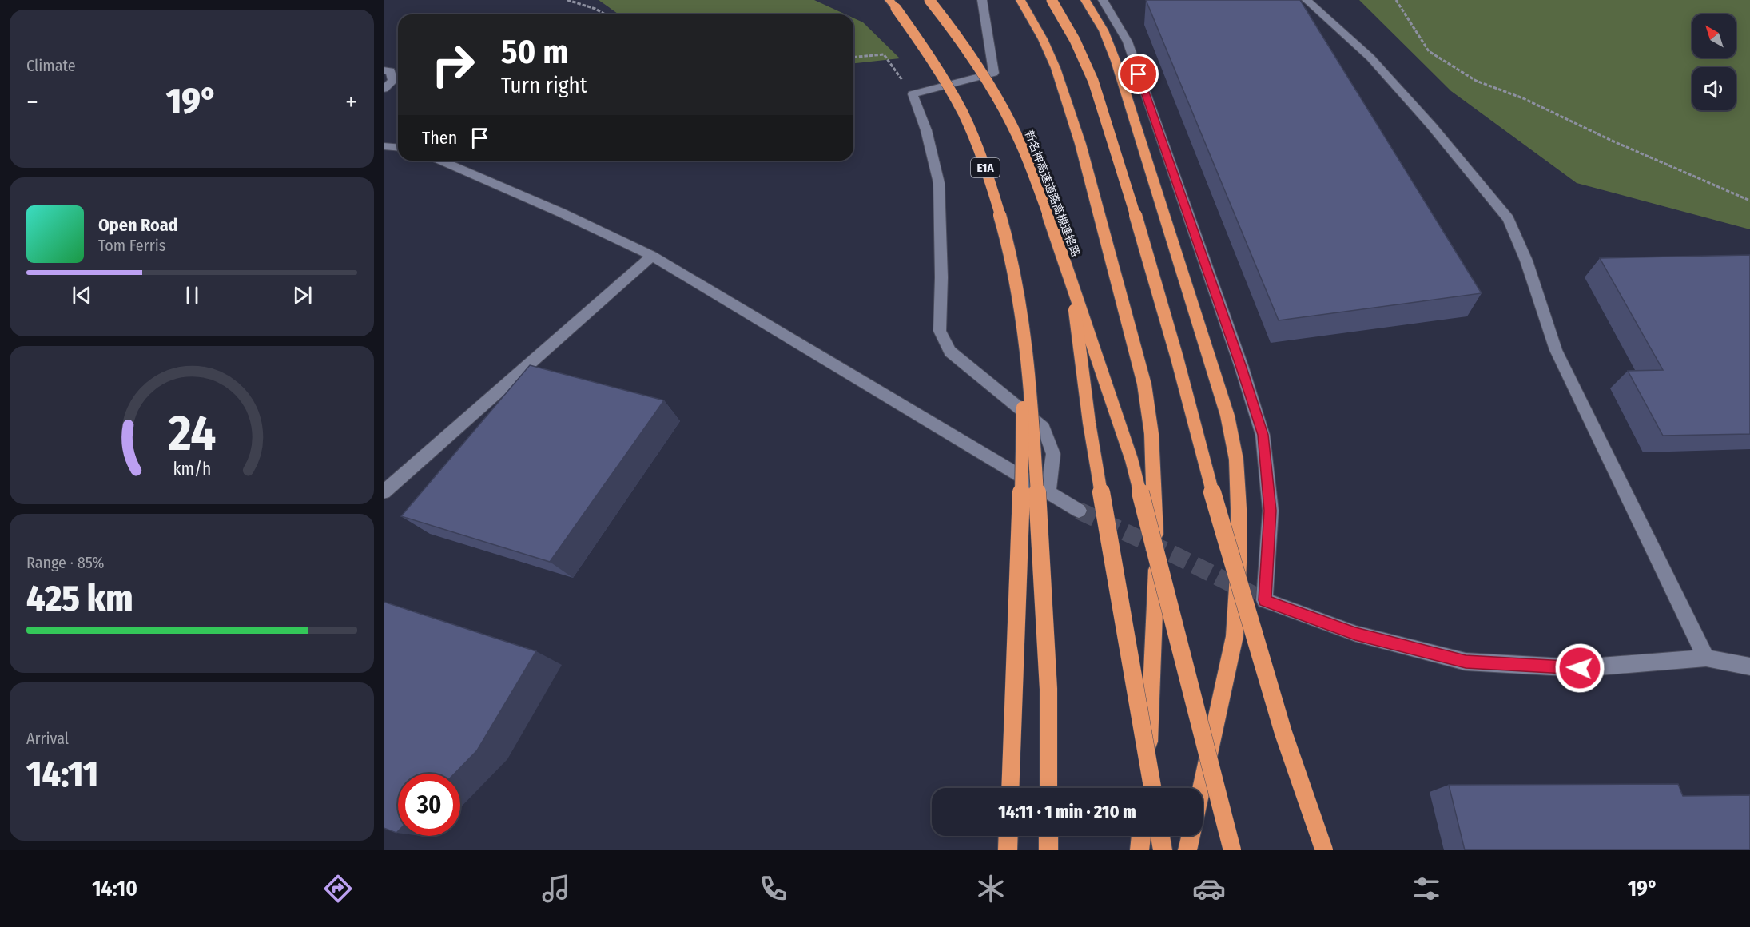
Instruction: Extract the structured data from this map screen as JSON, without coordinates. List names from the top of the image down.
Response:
{
  "streets": {
    "highway": ["E1A", "新名神高速道路高槻連絡路"]
  },
  "north": "top left",
  "page": {
    "tile": [
      "Climate",
      ["Range · 85%", "425 km"],
      ["Arrival", "14:11"]
    ],
    "turn": ["50 m", "Turn right"],
    "heat": ["−", "19°", "+"],
    "then": "Then",
    "song": ["Open Road", "Tom Ferris"],
    "limit": "30",
    "trip": "14:11 · 1 min · 210 m",
    "tabs": ["14:10", "19°"],
    "gauge": ["24", "km/h"]
  }
}
